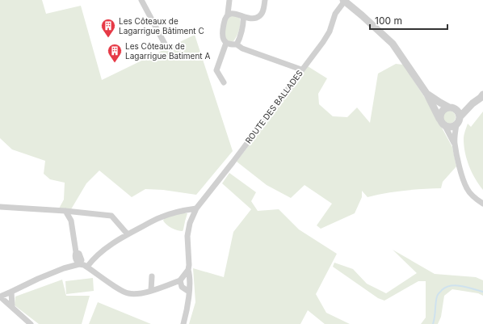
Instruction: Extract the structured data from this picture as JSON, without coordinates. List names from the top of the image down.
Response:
{
  "streets": {
    "street": ["ROUTE DES BALLADES"]
  },
  "places": {
    "building": ["Les Côteaux de Lagarrigue Bâtiment C", "Les Côteaux de Lagarrigue Batiment A"]
  },
  "scale_bar": "100 m"
}
